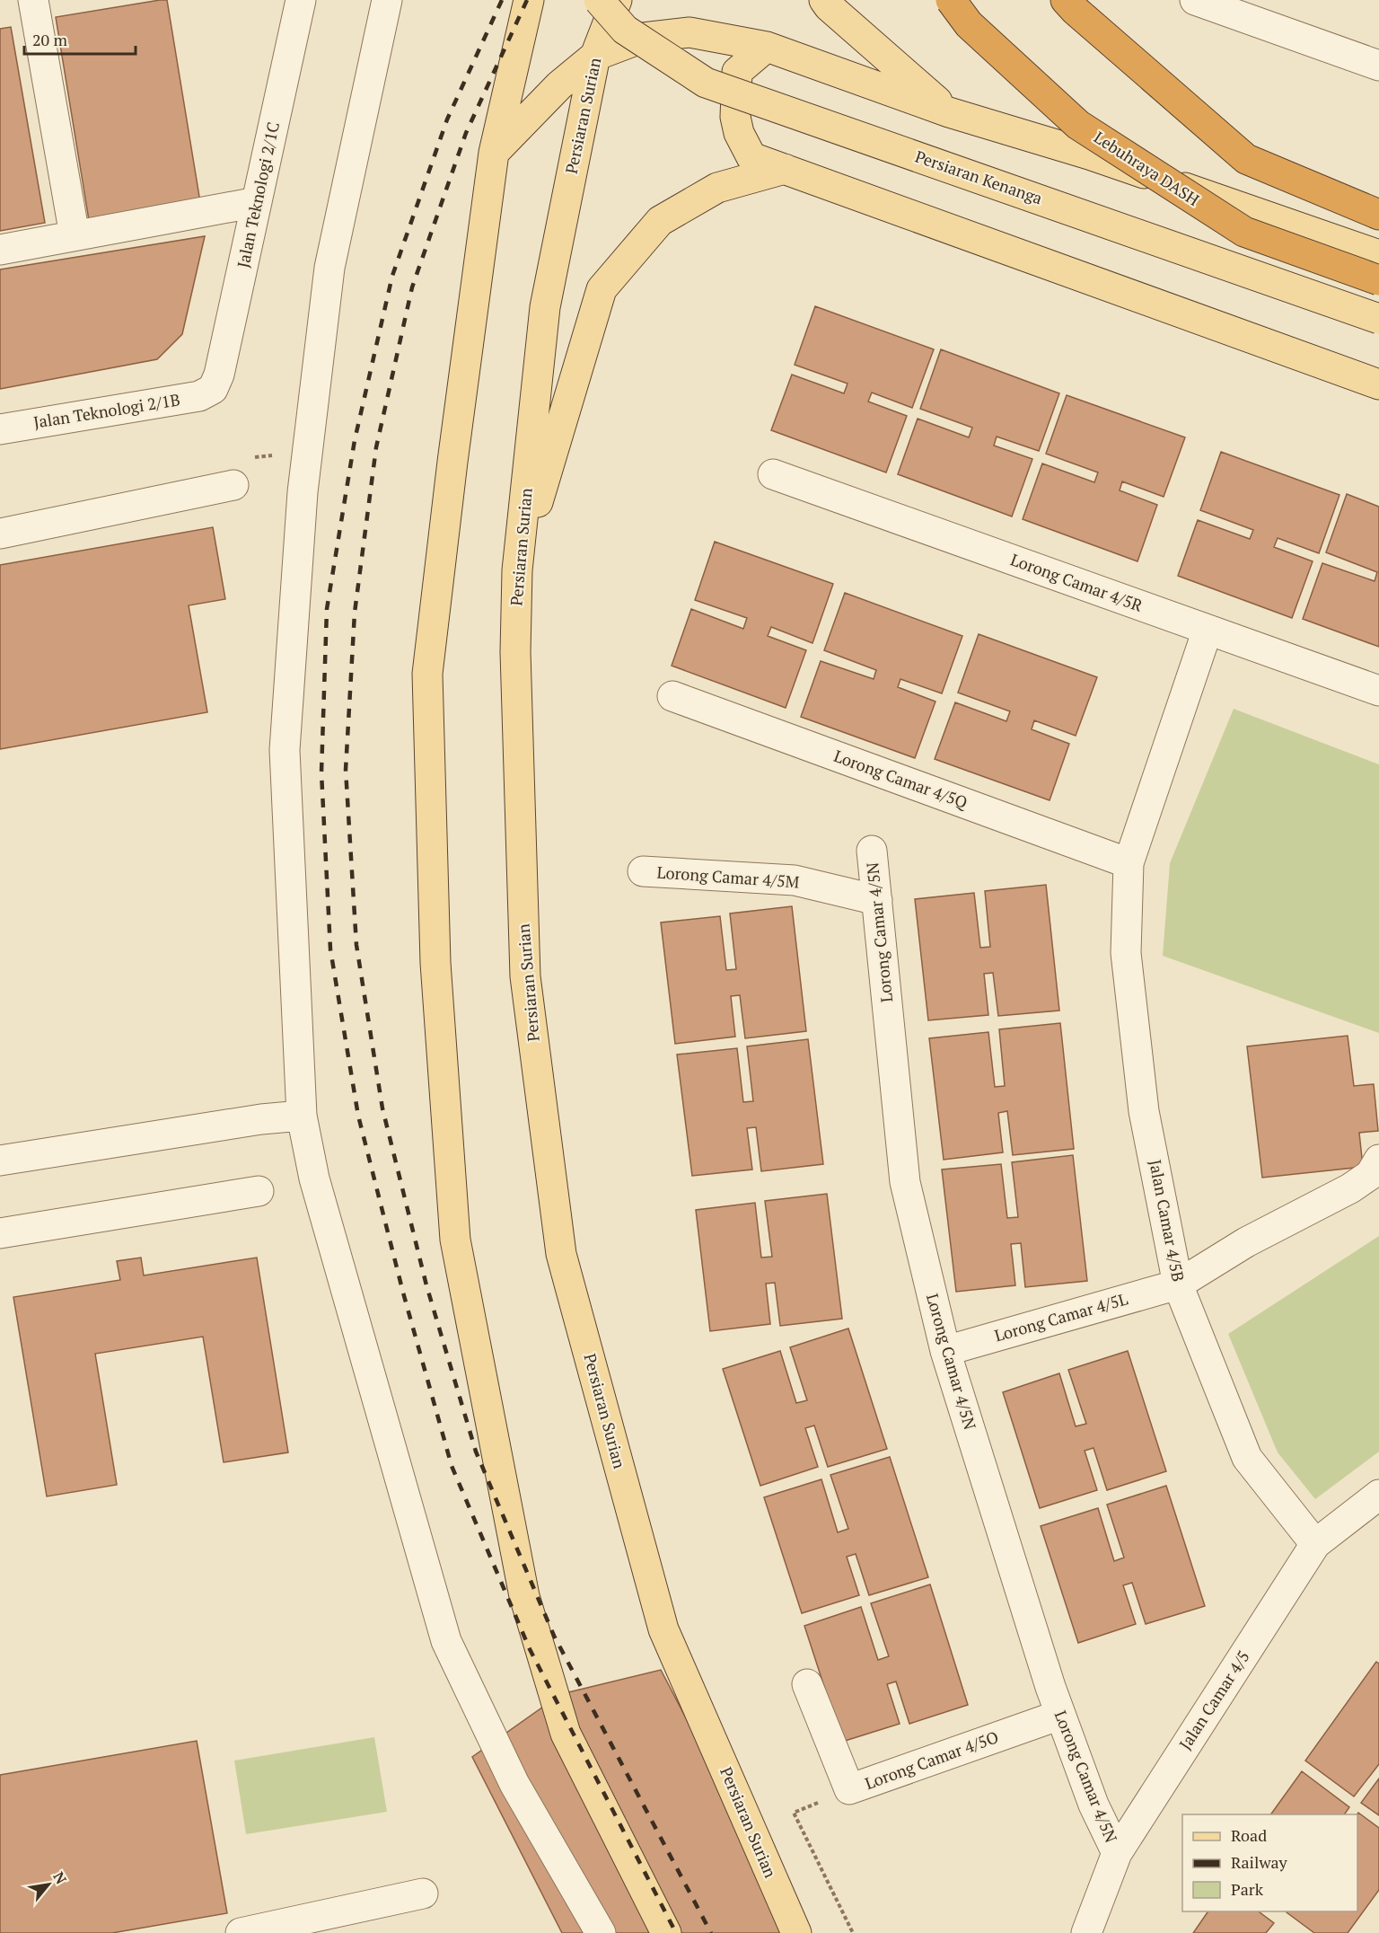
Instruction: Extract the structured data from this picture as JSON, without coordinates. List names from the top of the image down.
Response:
{
  "streets": {
    "highway": ["Lebuhraya DASH"],
    "main road": ["Persiaran Surian", "Persiaran Kenanga"],
    "street": [
      "Jalan Teknologi 2/1C",
      "Jalan Teknologi 2/1B",
      "Lorong Camar 4/5R",
      "Lorong Camar 4/5Q",
      "Lorong Camar 4/5M",
      "Lorong Camar 4/5N",
      "Jalan Camar 4/5B",
      "Lorong Camar 4/5L",
      "Jalan Camar 4/5",
      "Lorong Camar 4/5O"
    ]
  },
  "crossings": [
    ["Jalan Teknologi 2/1C", "Jalan Teknologi 2/1B"],
    ["Lorong Camar 4/5R", "Jalan Camar 4/5B"],
    ["Lorong Camar 4/5Q", "Jalan Camar 4/5B"],
    ["Lorong Camar 4/5M", "Lorong Camar 4/5N"],
    ["Lorong Camar 4/5N", "Lorong Camar 4/5L"],
    ["Lorong Camar 4/5N", "Jalan Camar 4/5"],
    ["Lorong Camar 4/5N", "Lorong Camar 4/5O"],
    ["Jalan Camar 4/5B", "Lorong Camar 4/5L"],
    ["Jalan Camar 4/5B", "Jalan Camar 4/5"]
  ],
  "legend": ["Road", "Railway", "Park"],
  "scale_bar": "20 m",
  "north": "top right"
}
